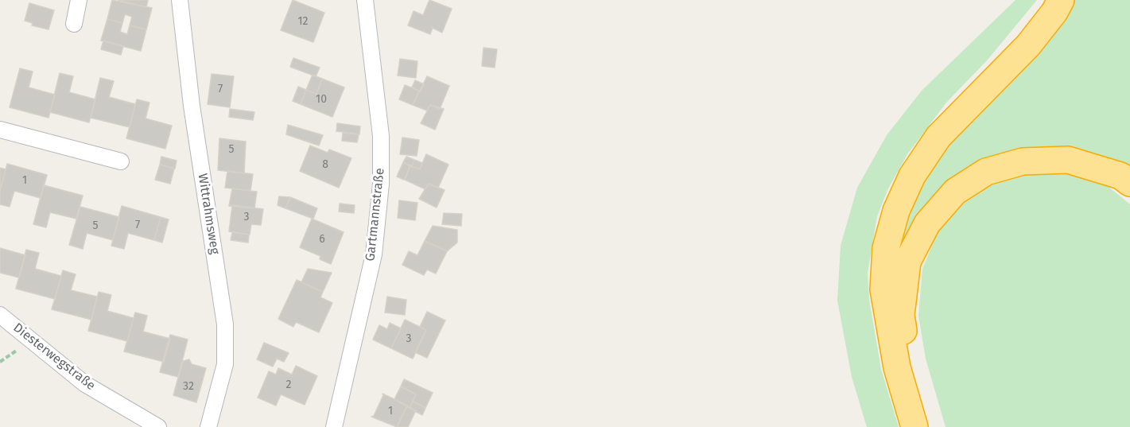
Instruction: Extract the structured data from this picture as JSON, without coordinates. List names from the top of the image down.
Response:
{
  "streets": {
    "street": ["Wittrahmsweg", "Gartmannstraße", "Diesterwegstraße"]
  },
  "house_numbers": [
    "12",
    "7",
    "10",
    "5",
    "8",
    "1",
    "3",
    "7",
    "5",
    "6",
    "3",
    "2",
    "32",
    "1"
  ]
}
